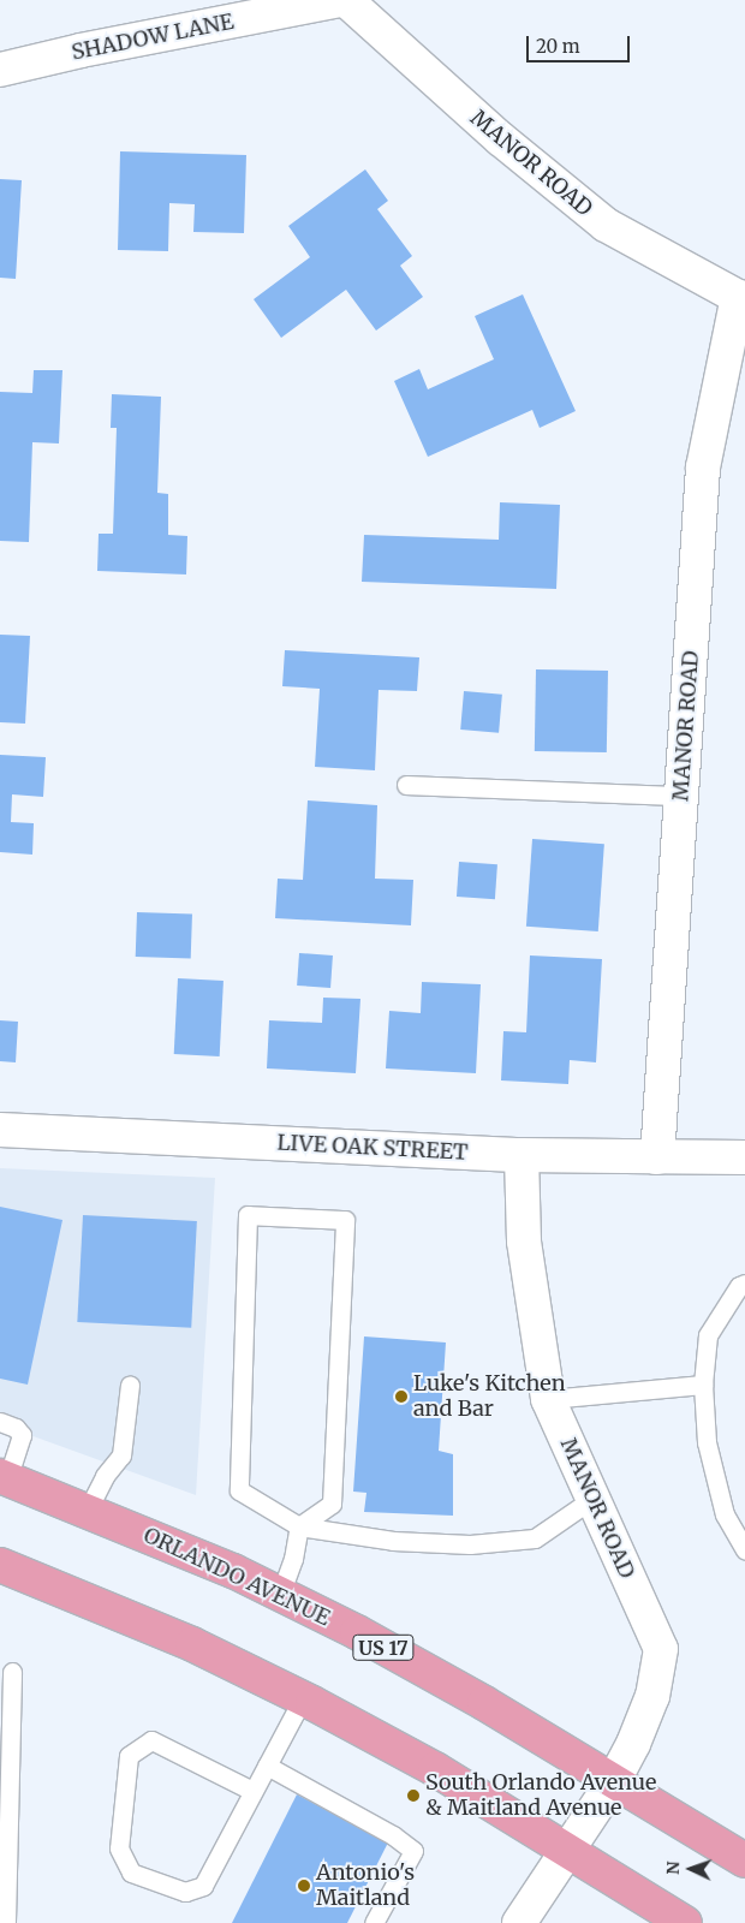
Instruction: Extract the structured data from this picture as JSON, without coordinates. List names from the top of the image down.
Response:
{
  "streets": {
    "main road": ["ORLANDO AVENUE", "US 17"],
    "street": ["SHADOW LANE", "MANOR ROAD", "LIVE OAK STREET"]
  },
  "crossings": [
    ["MANOR ROAD", "LIVE OAK STREET"],
    ["MANOR ROAD", "ORLANDO AVENUE"]
  ],
  "places": ["Luke's Kitchen and Bar", "South Orlando Avenue & Maitland Avenue", "Antonio's Maitland"],
  "scale_bar": "20 m",
  "north": "left"
}
